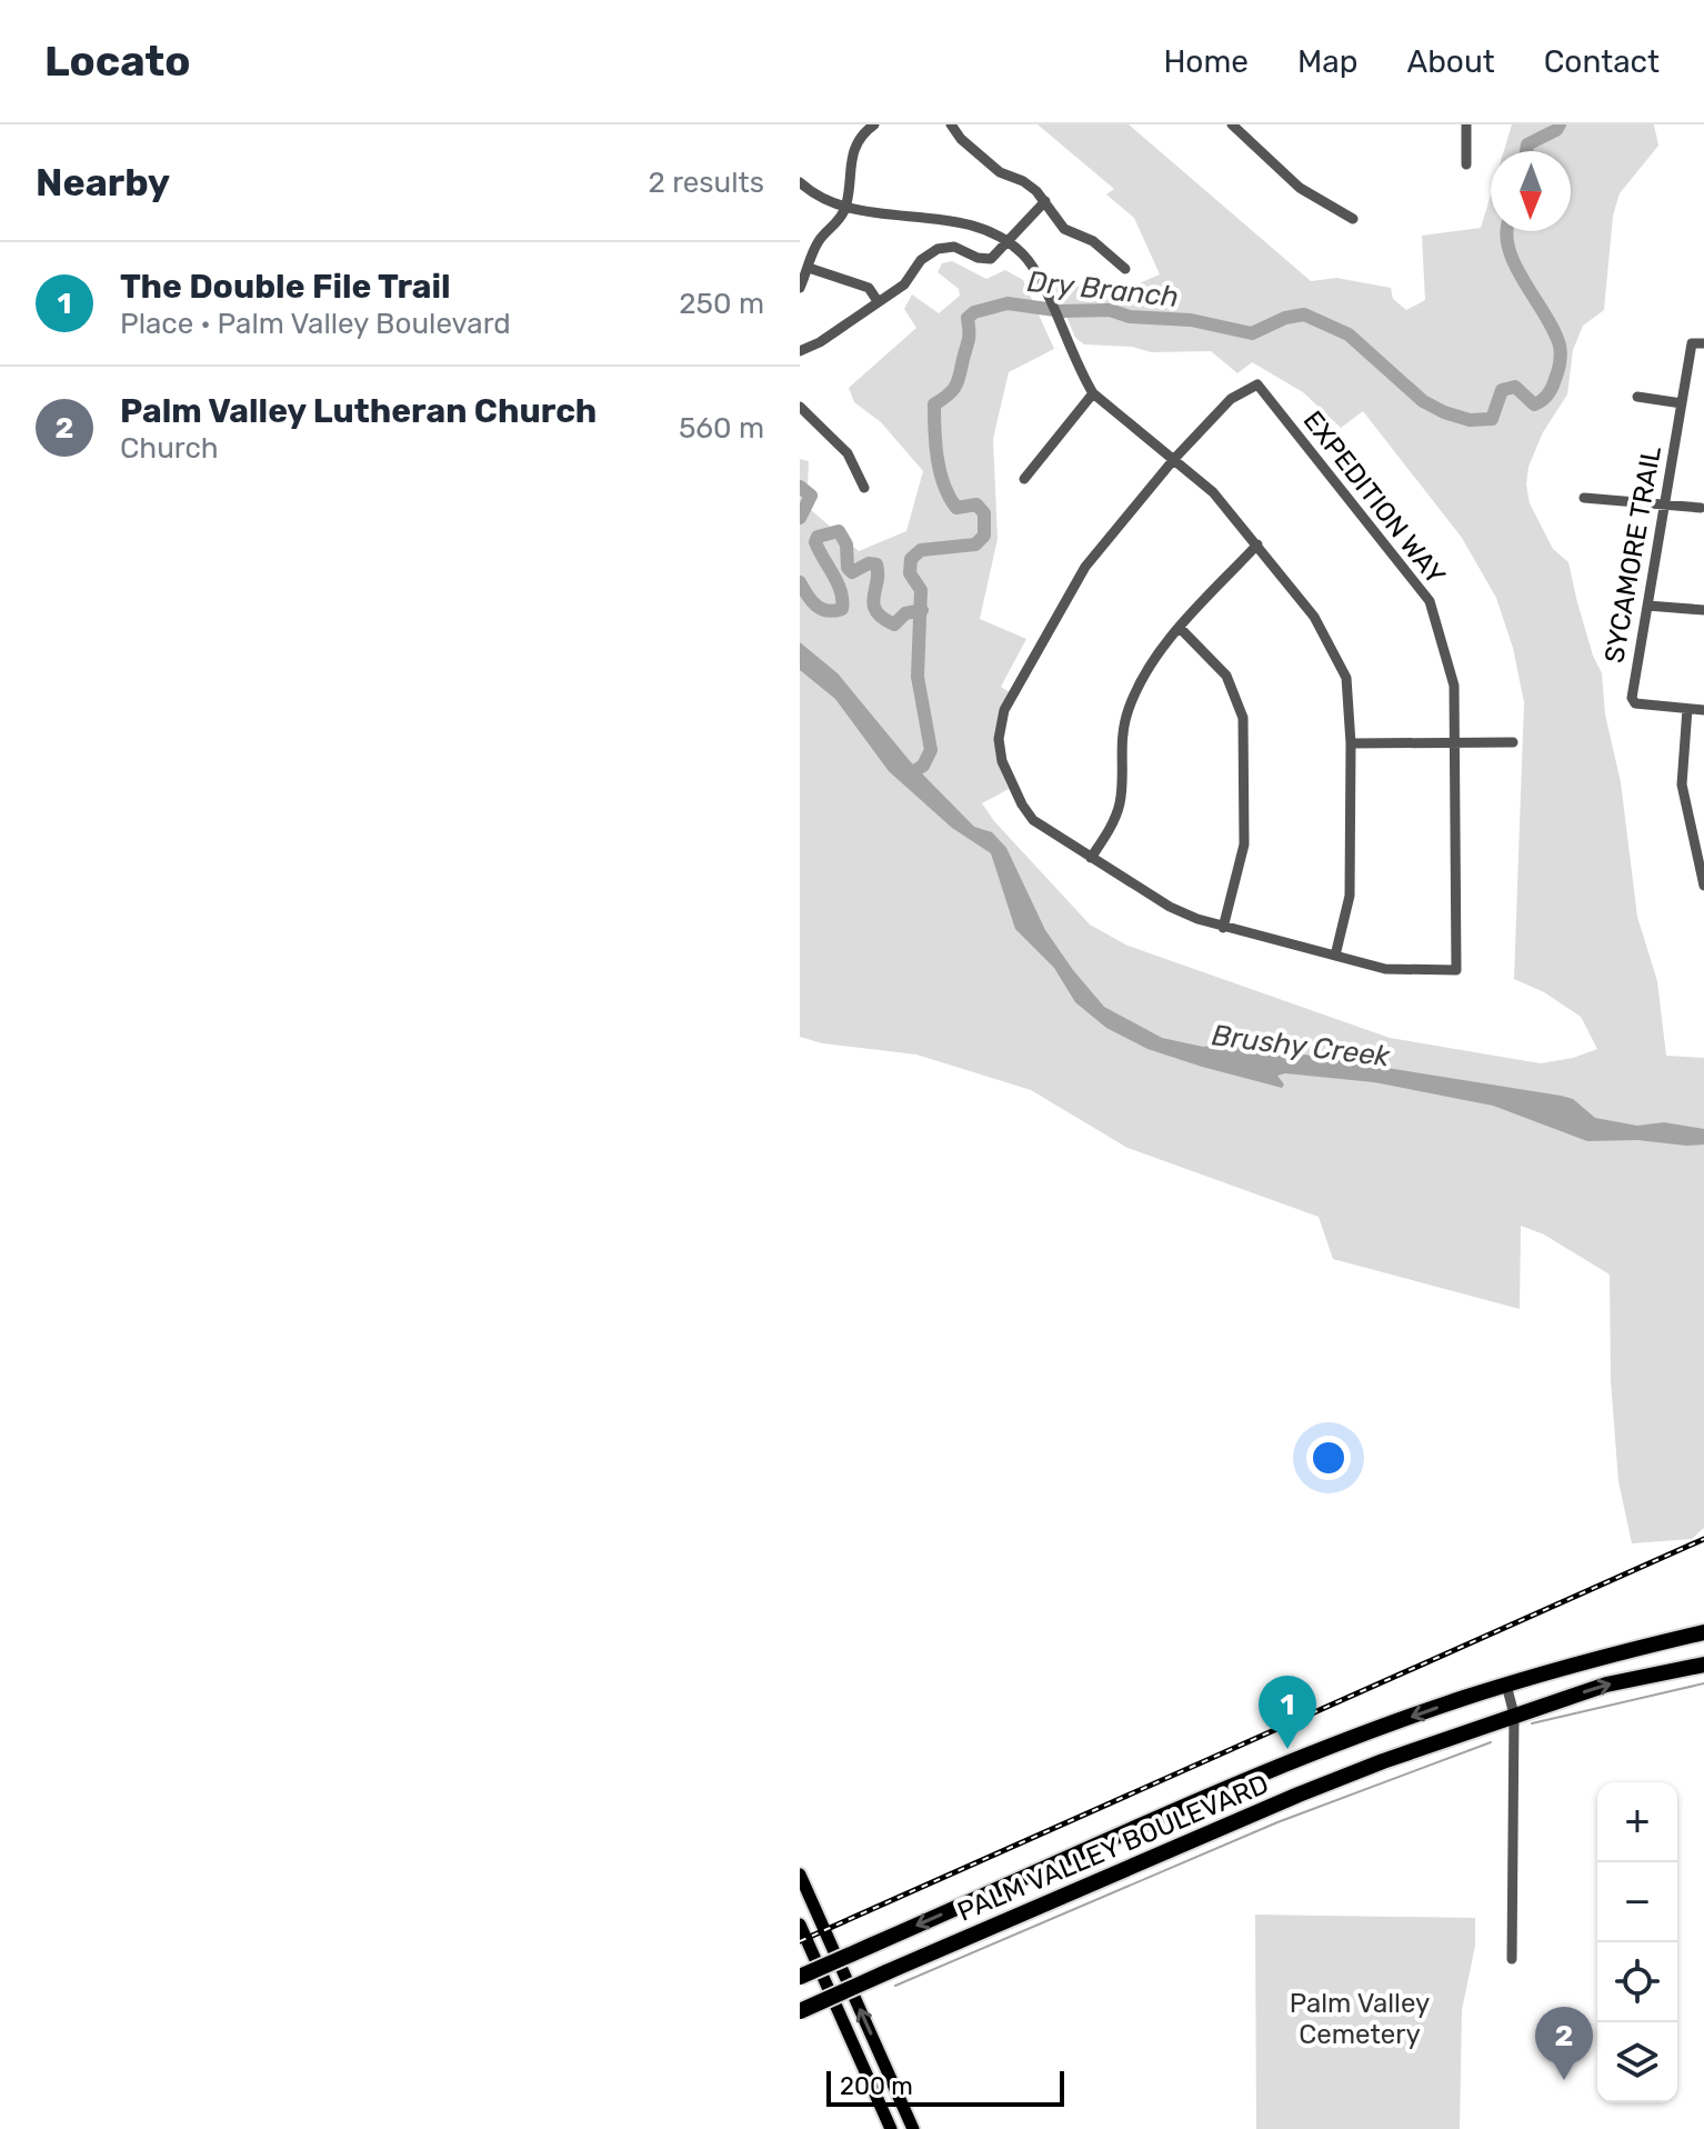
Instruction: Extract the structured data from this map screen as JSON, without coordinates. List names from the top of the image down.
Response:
{
  "streets": {
    "highway": ["PALM VALLEY BOULEVARD"],
    "street": ["EXPEDITION WAY", "SYCAMORE TRAIL"]
  },
  "water": ["Dry Branch", "Brushy Creek"],
  "parks": ["Palm Valley Cemetery"],
  "scale_bar": "200 m",
  "north": "bottom",
  "page": {
    "header": "Locato",
    "nav": [
      "Home",
      "Map",
      "About",
      "Contact"
    ],
    "heading": ["Nearby", "2 results"],
    "list": [
      {
        "mark": "1",
        "name": "The Double File Trail",
        "note": "Place · Palm Valley Boulevard",
        "value": "250 m"
      },
      {
        "mark": "2",
        "name": "Palm Valley Lutheran Church",
        "note": "Church",
        "value": "560 m"
      }
    ],
    "pins": ["1", "2"],
    "map_buttons": ["+", "−"],
    "scale": "200 m"
  }
}
